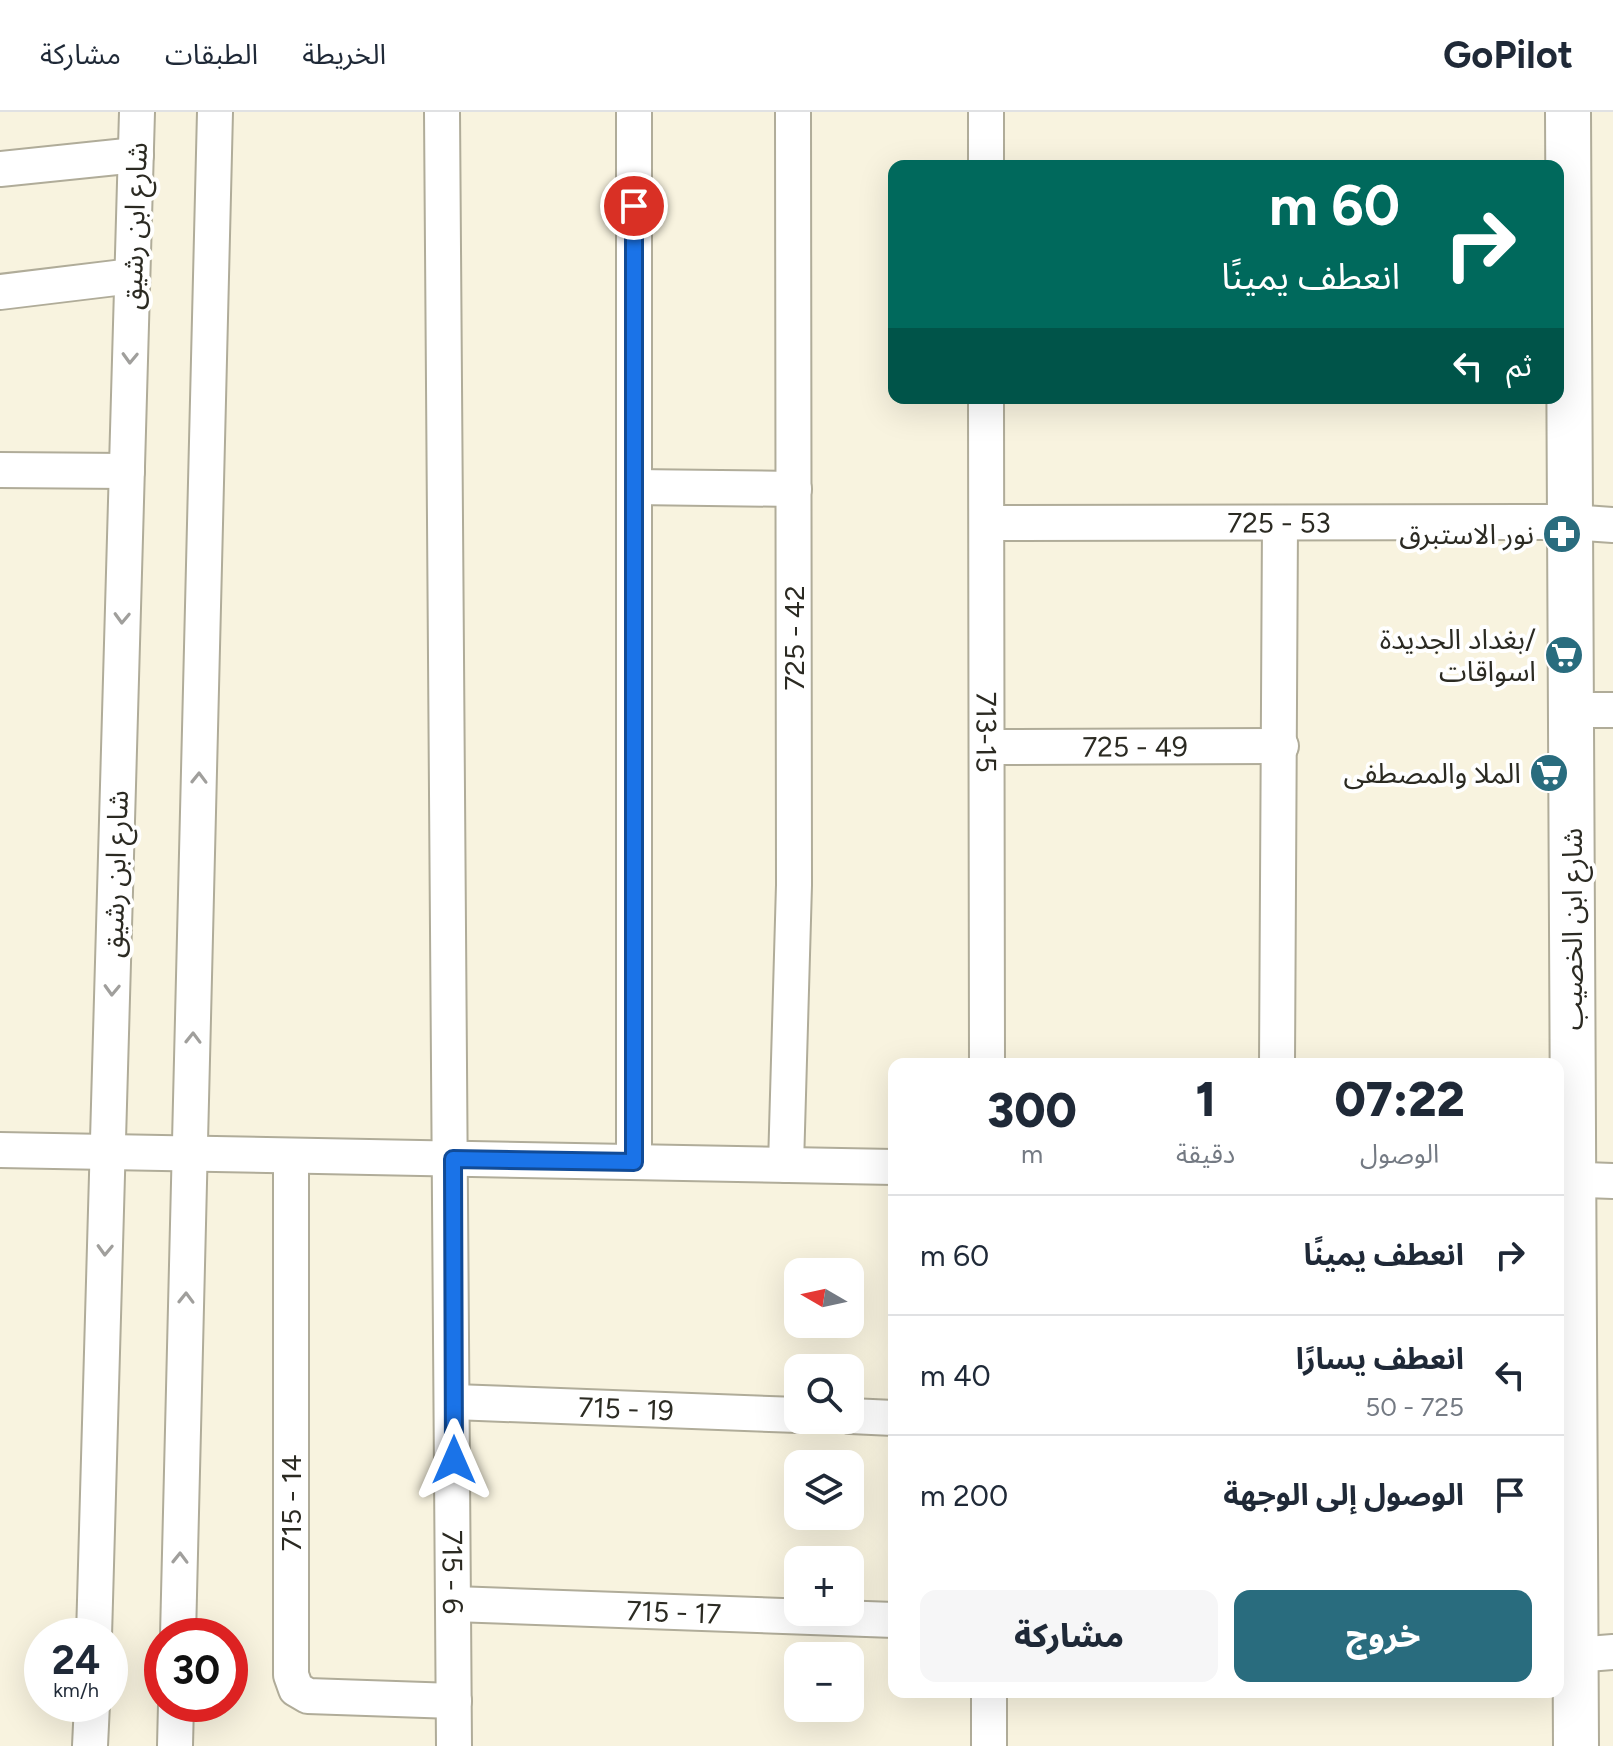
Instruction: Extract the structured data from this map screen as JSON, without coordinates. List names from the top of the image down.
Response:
{
  "streets": {
    "street": [
      "شارع ابن رشيق",
      "725 - 53",
      "725 - 42",
      "713-15",
      "725 - 49",
      "شارع ابن الخصيب",
      "715 - 19",
      "715 - 14",
      "715 - 6",
      "715 - 17"
    ]
  },
  "crossings": [
    ["725 - 53", "713-15"],
    ["725 - 53", "شارع ابن الخصيب"],
    ["713-15", "725 - 49"],
    ["715 - 19", "715 - 6"],
    ["715 - 14", "715 - 6"],
    ["715 - 6", "715 - 17"]
  ],
  "places": {
    "pharmacy": ["نور الاستبرق"],
    "supermarket": ["بغداد الجديدة/ اسواقات", "الملا والمصطفى"]
  },
  "north": "left",
  "page": {
    "header": "GoPilot",
    "nav": ["الخريطة", "الطبقات", "مشاركة"],
    "turn": ["60 m", "انعطف يمينًا"],
    "then": "ثم",
    "eta": [
      "07:22",
      "الوصول",
      "1",
      "دقيقة",
      "300",
      "m"
    ],
    "list": [
      {
        "name": "انعطف يمينًا",
        "value": "60 m"
      },
      {
        "name": "انعطف يسارًا",
        "note": "725 - 50",
        "value": "40 m"
      },
      {
        "name": "الوصول إلى الوجهة",
        "value": "200 m"
      }
    ],
    "map_buttons": ["+", "−"],
    "buttons": ["خروج", "مشاركة"],
    "speed": "24 km/h",
    "limit": "30"
  }
}
